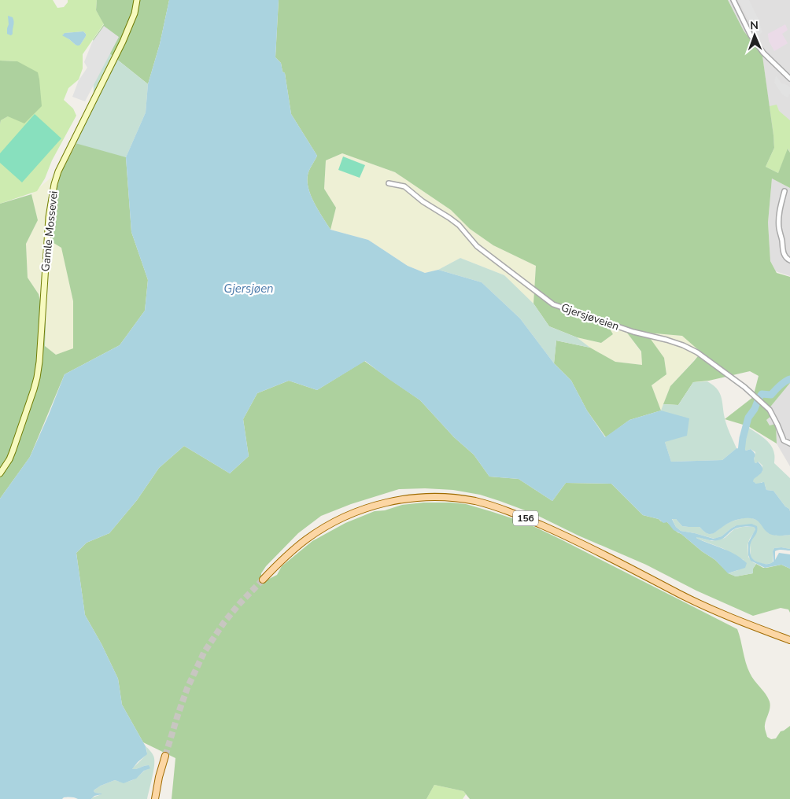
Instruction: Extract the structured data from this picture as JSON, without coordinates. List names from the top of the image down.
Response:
{
  "streets": {
    "main road": ["Gamle Mossevei", "156"],
    "street": ["Gjersjøveien"]
  },
  "water": ["Gjersjøen"],
  "north": "top"
}
